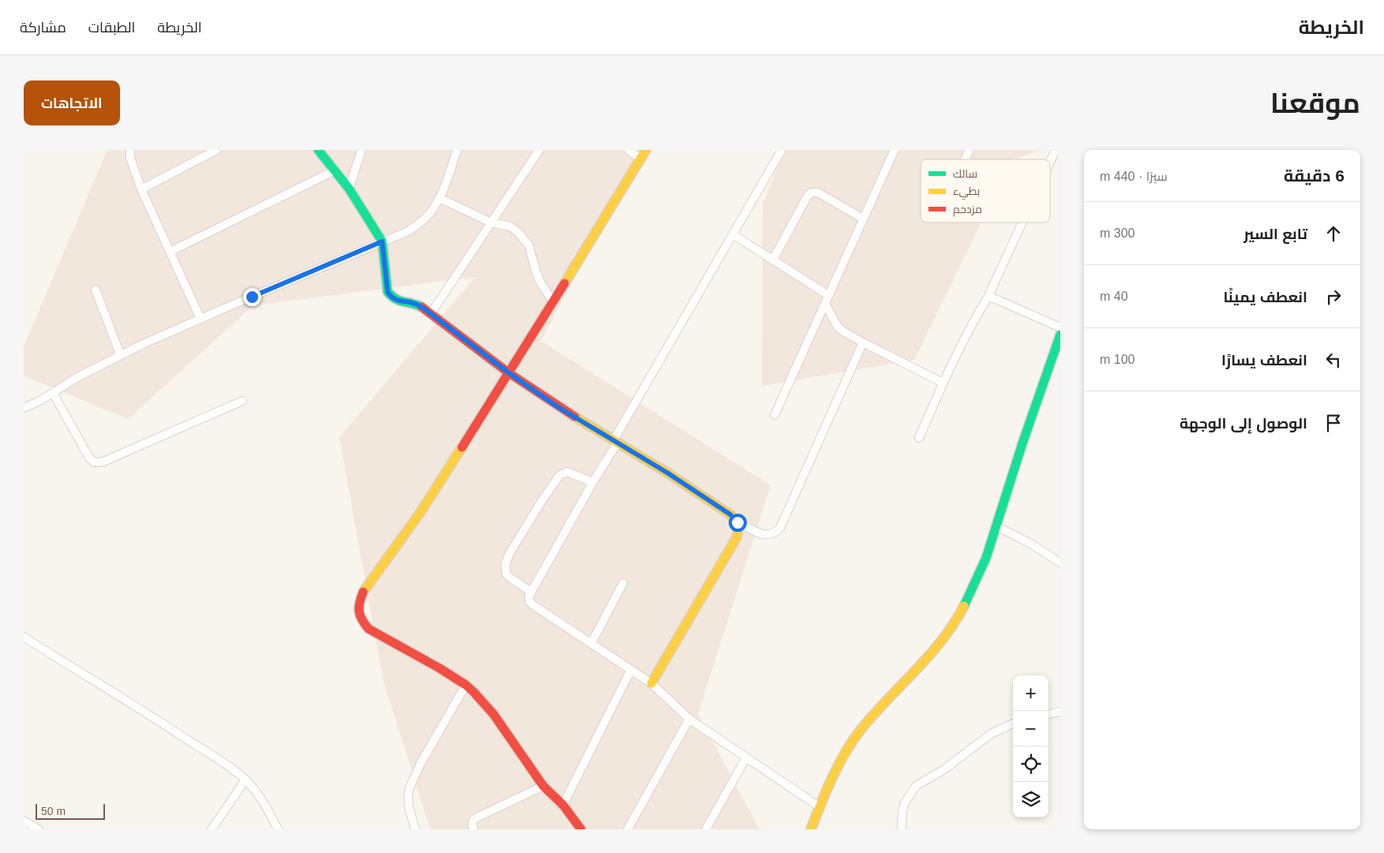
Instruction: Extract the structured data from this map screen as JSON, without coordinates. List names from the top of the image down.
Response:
{
  "legend": ["سالك", "بطيء", "مزدحم"],
  "scale_bar": "50 m",
  "page": {
    "header": "الخريطة",
    "nav": ["الخريطة", "الطبقات", "مشاركة"],
    "title": "موقعنا",
    "buttons": "الاتجاهات",
    "heading": ["6 دقيقة", "سيرًا · 440 m"],
    "list": [
      ["تابع السير", "300 m"],
      ["انعطف يمينًا", "40 m"],
      ["انعطف يسارًا", "100 m"],
      "الوصول إلى الوجهة"
    ],
    "map_buttons": ["+", "−"],
    "scale": "50 m"
  }
}
